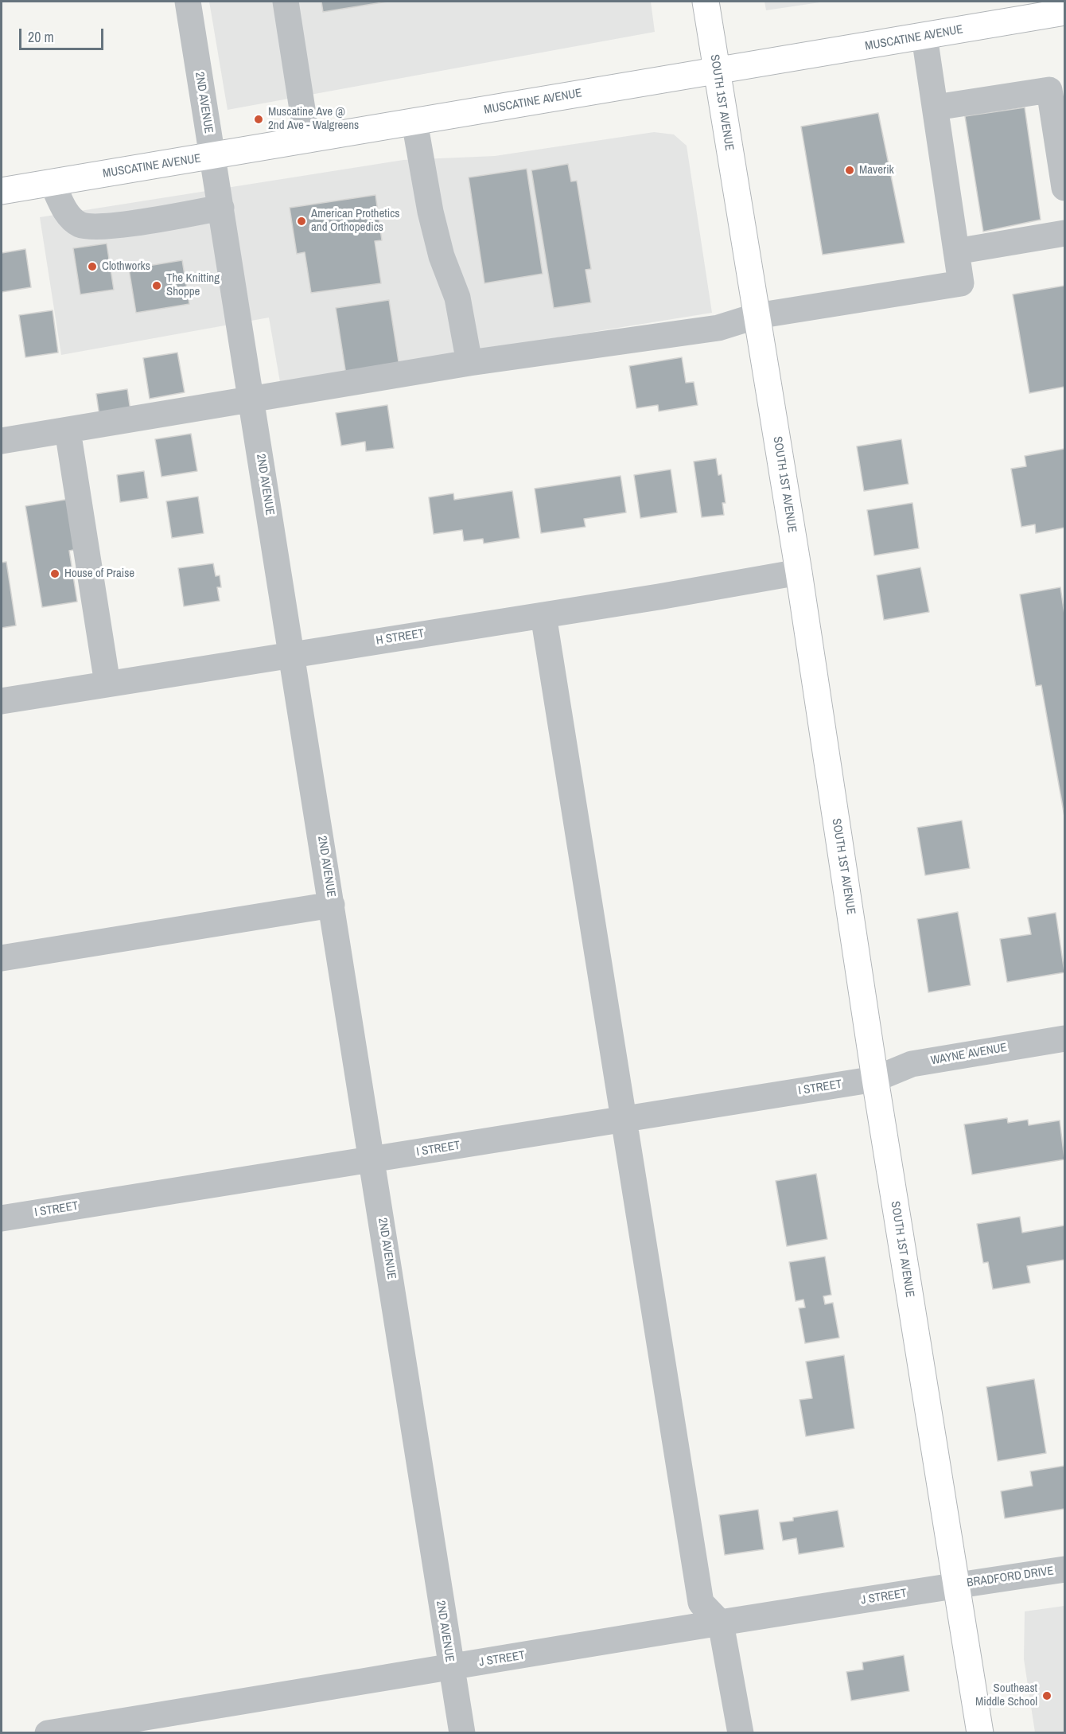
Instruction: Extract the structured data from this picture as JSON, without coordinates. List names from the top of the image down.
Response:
{
  "streets": {
    "main road": ["MUSCATINE AVENUE", "SOUTH 1ST AVENUE"],
    "street": [
      "2ND AVENUE",
      "H STREET",
      "WAYNE AVENUE",
      "I STREET",
      "BRADFORD DRIVE",
      "J STREET"
    ]
  },
  "crossings": [
    ["MUSCATINE AVENUE", "2ND AVENUE"],
    ["MUSCATINE AVENUE", "SOUTH 1ST AVENUE"],
    ["2ND AVENUE", "H STREET"],
    ["2ND AVENUE", "I STREET"],
    ["2ND AVENUE", "J STREET"],
    ["SOUTH 1ST AVENUE", "H STREET"],
    ["SOUTH 1ST AVENUE", "WAYNE AVENUE"],
    ["SOUTH 1ST AVENUE", "I STREET"],
    ["SOUTH 1ST AVENUE", "BRADFORD DRIVE"],
    ["SOUTH 1ST AVENUE", "J STREET"],
    ["WAYNE AVENUE", "I STREET"],
    ["BRADFORD DRIVE", "J STREET"]
  ],
  "places": [
    "Muscatine Ave @ 2nd Ave - Walgreens",
    "Maverik",
    "American Prothetics and Orthopedics",
    "Clothworks",
    "The Knitting Shoppe",
    "House of Praise",
    "Southeast Middle School"
  ],
  "scale_bar": "20 m"
}
